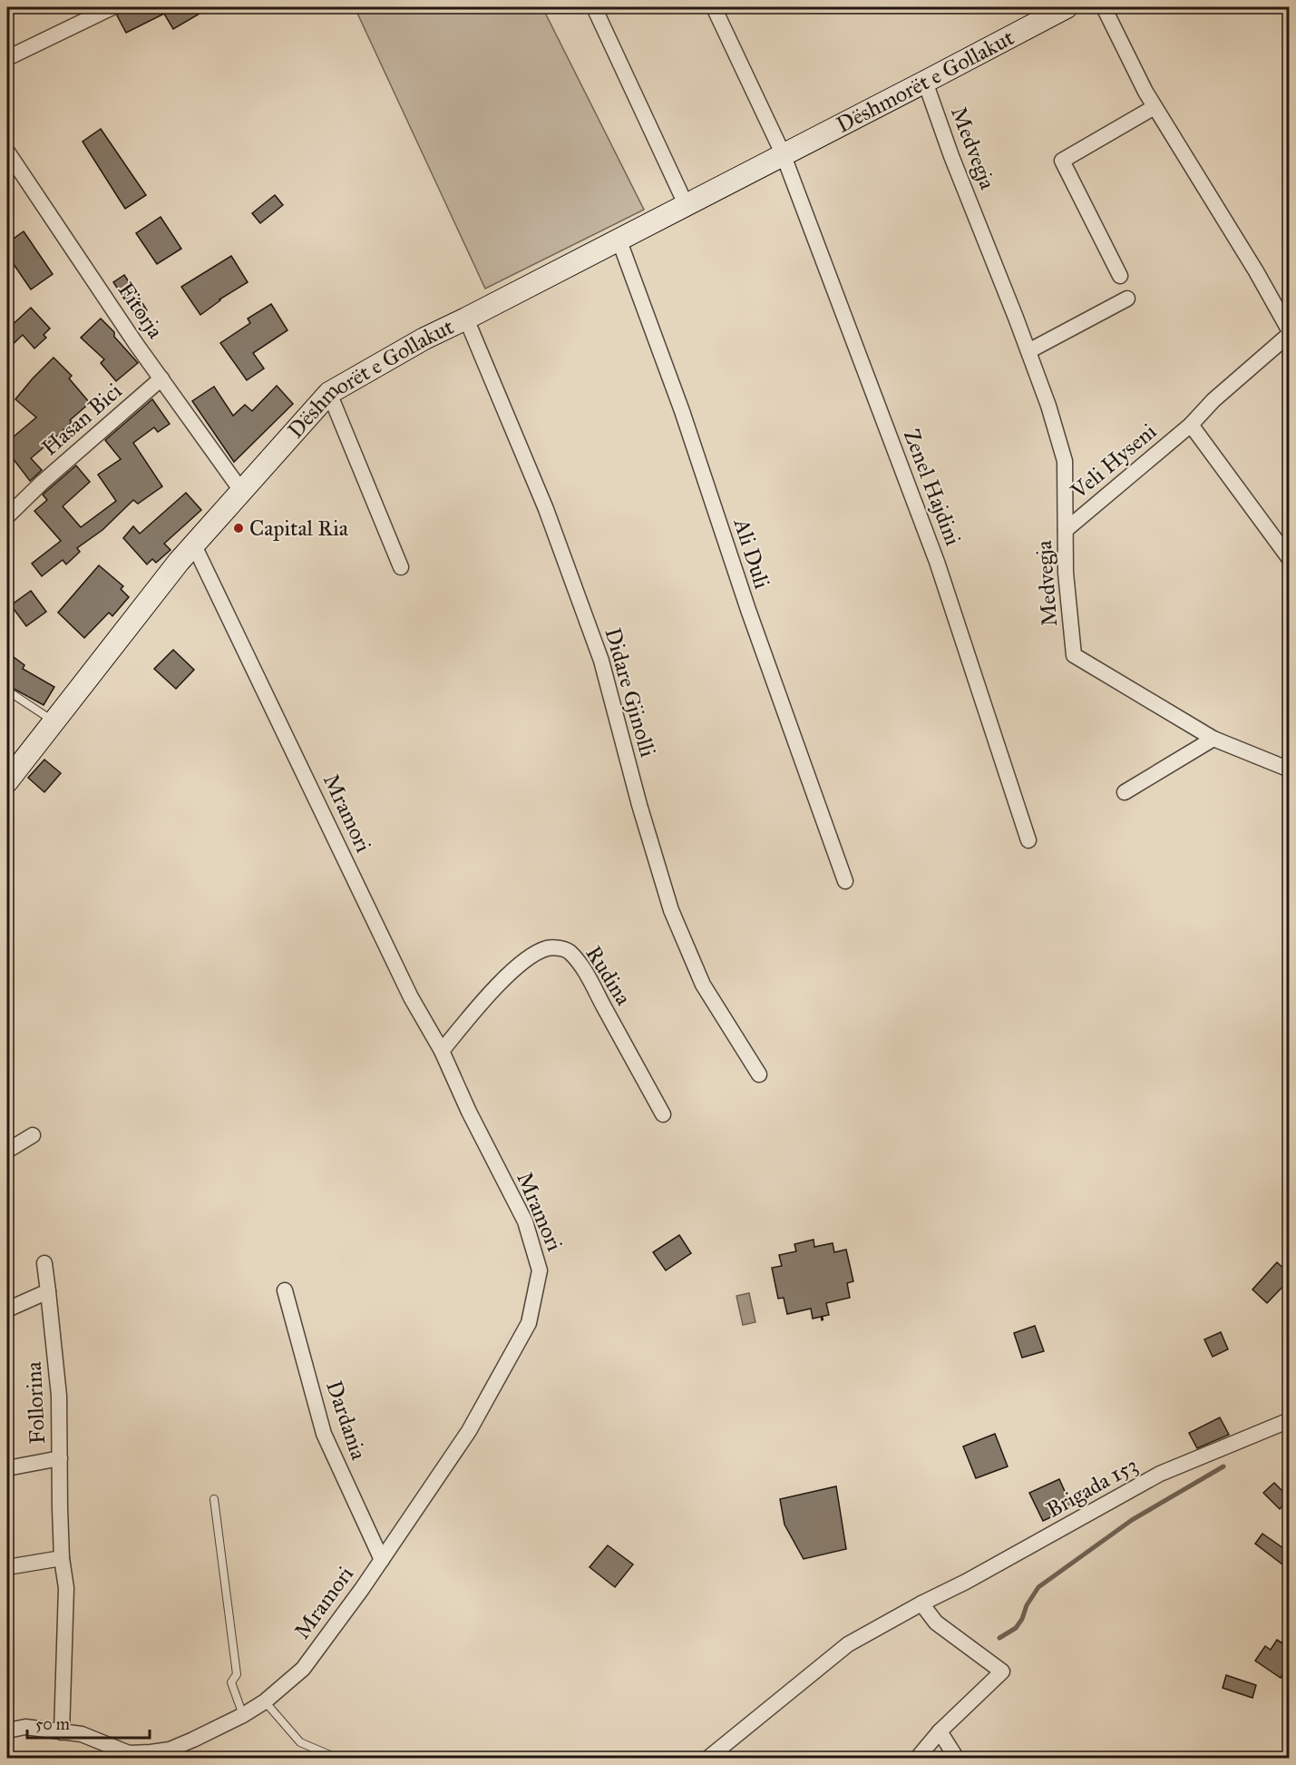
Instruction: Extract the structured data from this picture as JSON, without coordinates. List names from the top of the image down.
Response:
{
  "streets": {
    "street": [
      "Dëshmorët e Gollakut",
      "Medvegja",
      "Fitorja",
      "Hasan Bici",
      "Veli Hyseni",
      "Zenel Hajdini",
      "Ali Duli",
      "Didare Gjinolli",
      "Mramori",
      "Rudina",
      "Follorina",
      "Dardania",
      "Brigada 153"
    ]
  },
  "crossings": [
    ["Dëshmorët e Gollakut", "Medvegja"],
    ["Dëshmorët e Gollakut", "Fitorja"],
    ["Dëshmorët e Gollakut", "Zenel Hajdini"],
    ["Dëshmorët e Gollakut", "Ali Duli"],
    ["Dëshmorët e Gollakut", "Didare Gjinolli"],
    ["Dëshmorët e Gollakut", "Mramori"],
    ["Medvegja", "Veli Hyseni"],
    ["Fitorja", "Hasan Bici"],
    ["Mramori", "Rudina"],
    ["Mramori", "Follorina"],
    ["Mramori", "Dardania"]
  ],
  "places": ["Capital Ria"],
  "scale_bar": "50 m"
}
